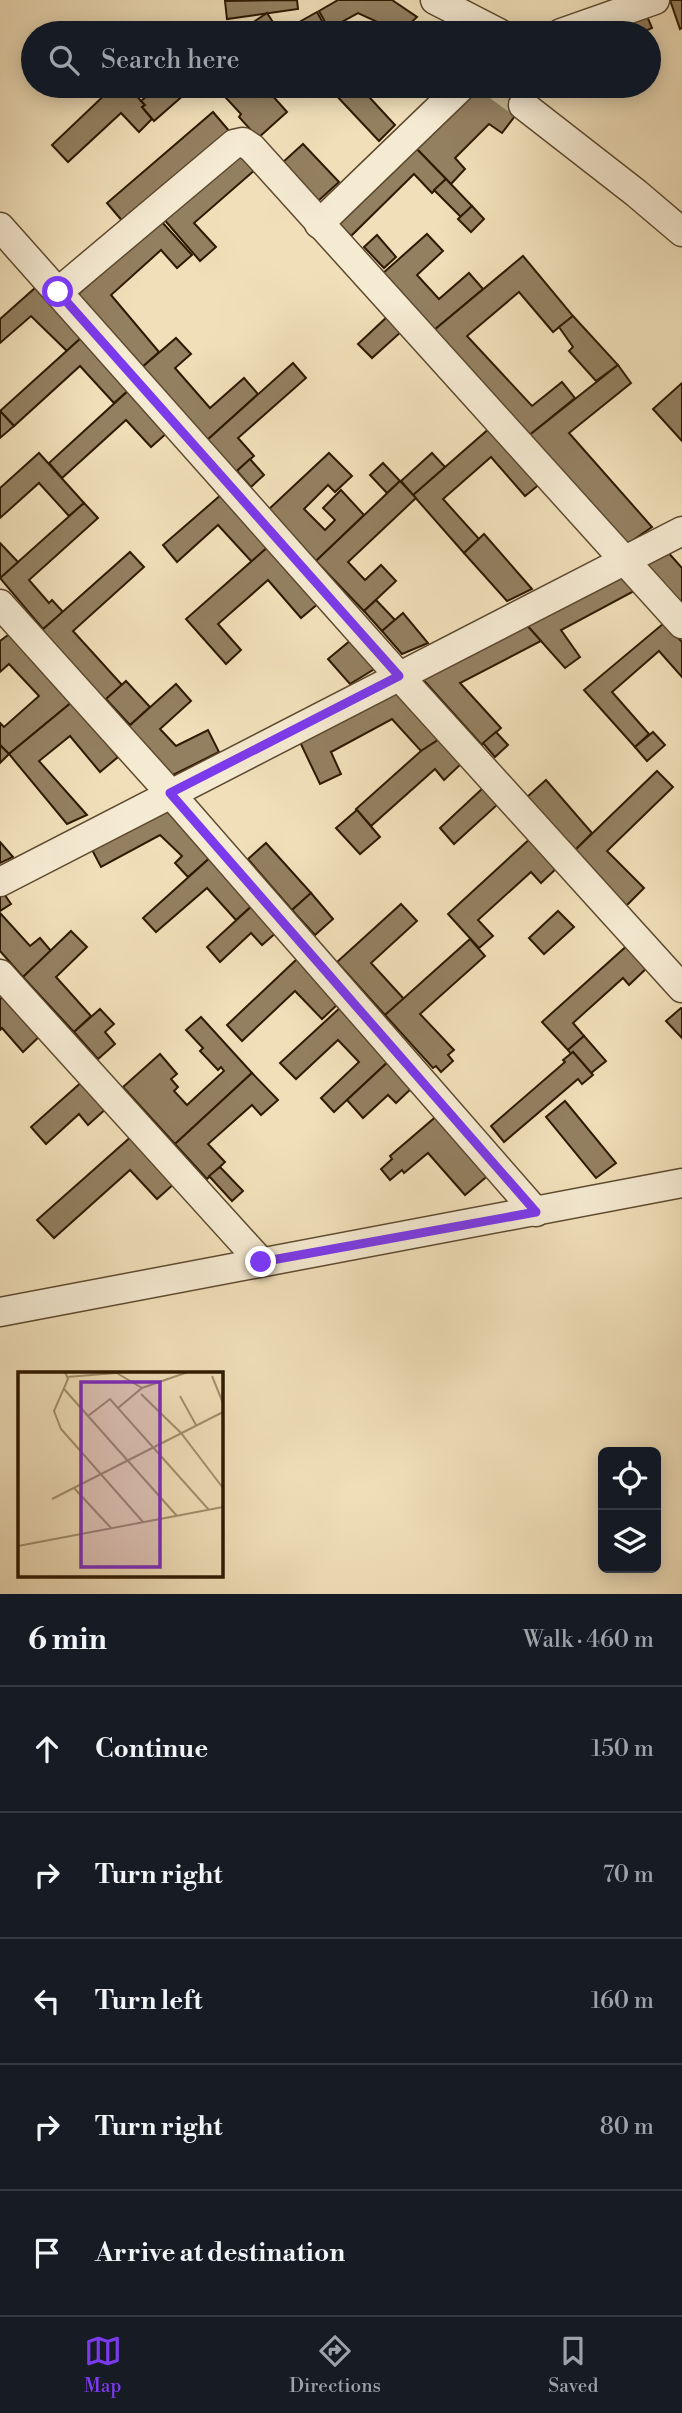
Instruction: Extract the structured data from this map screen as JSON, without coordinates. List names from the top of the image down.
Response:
{
  "page": {
    "search": "Search here",
    "heading": ["6 min", "Walk · 460 m"],
    "list": [
      ["Continue", "150 m"],
      ["Turn right", "70 m"],
      ["Turn left", "160 m"],
      ["Turn right", "80 m"],
      "Arrive at destination"
    ],
    "nav": ["Map", "Directions", "Saved"]
  }
}
